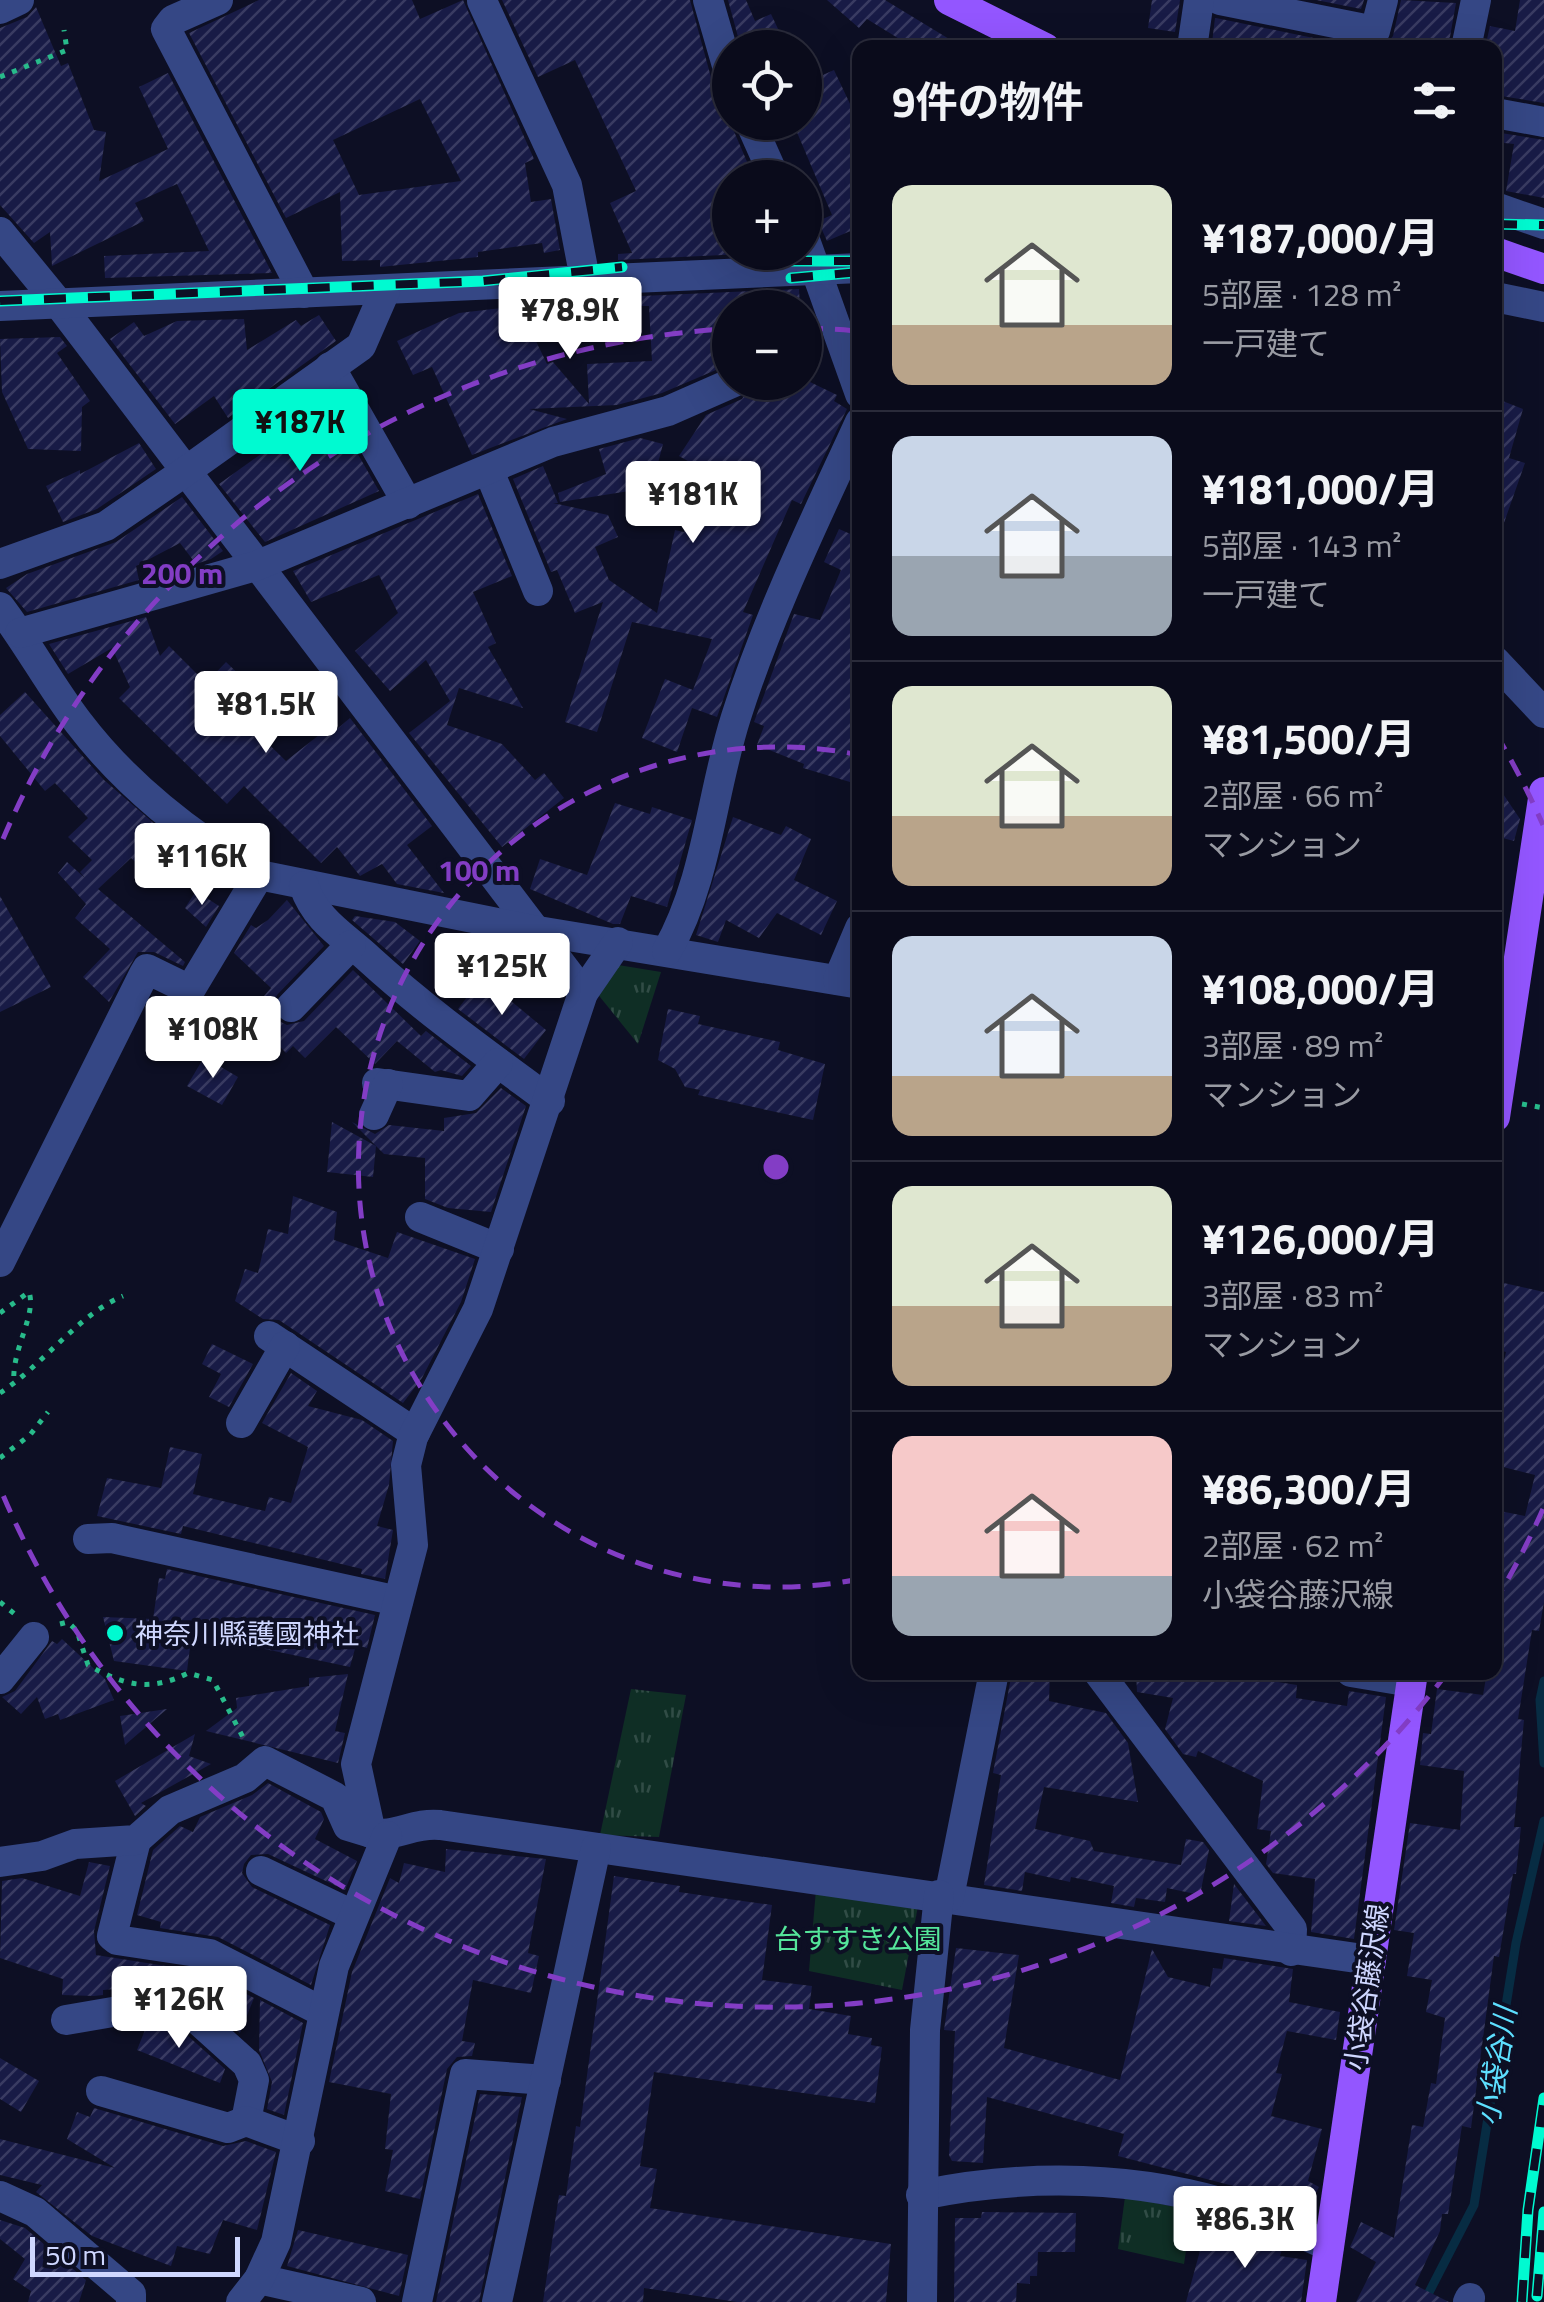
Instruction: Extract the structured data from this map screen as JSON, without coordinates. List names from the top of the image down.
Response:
{
  "streets": {
    "main road": ["小袋谷藤沢線"]
  },
  "water": ["小袋谷川"],
  "parks": ["台すすき公園"],
  "places": ["神奈川縣護國神社"],
  "scale_bar": "50 m",
  "page": {
    "map_buttons": ["+", "−"],
    "heading": "9件の物件",
    "list": [
      {
        "name": "¥187,000/月",
        "note": "5部屋 · 128 m² · 一戸建て"
      },
      {
        "name": "¥181,000/月",
        "note": "5部屋 · 143 m² · 一戸建て"
      },
      {
        "name": "¥81,500/月",
        "note": "2部屋 · 66 m² · マンション"
      },
      {
        "name": "¥108,000/月",
        "note": "3部屋 · 89 m² · マンション"
      },
      {
        "name": "¥126,000/月",
        "note": "3部屋 · 83 m² · マンション"
      },
      {
        "name": "¥86,300/月",
        "note": "2部屋 · 62 m² · 小袋谷藤沢線"
      }
    ],
    "price": [
      "¥78.9K",
      "¥187K",
      "¥181K",
      "¥81.5K",
      "¥116K",
      "¥125K",
      "¥108K",
      "¥126K",
      "¥86.3K"
    ],
    "scale": "50 m"
  },
  "rings": ["200 m", "100 m"]
}
